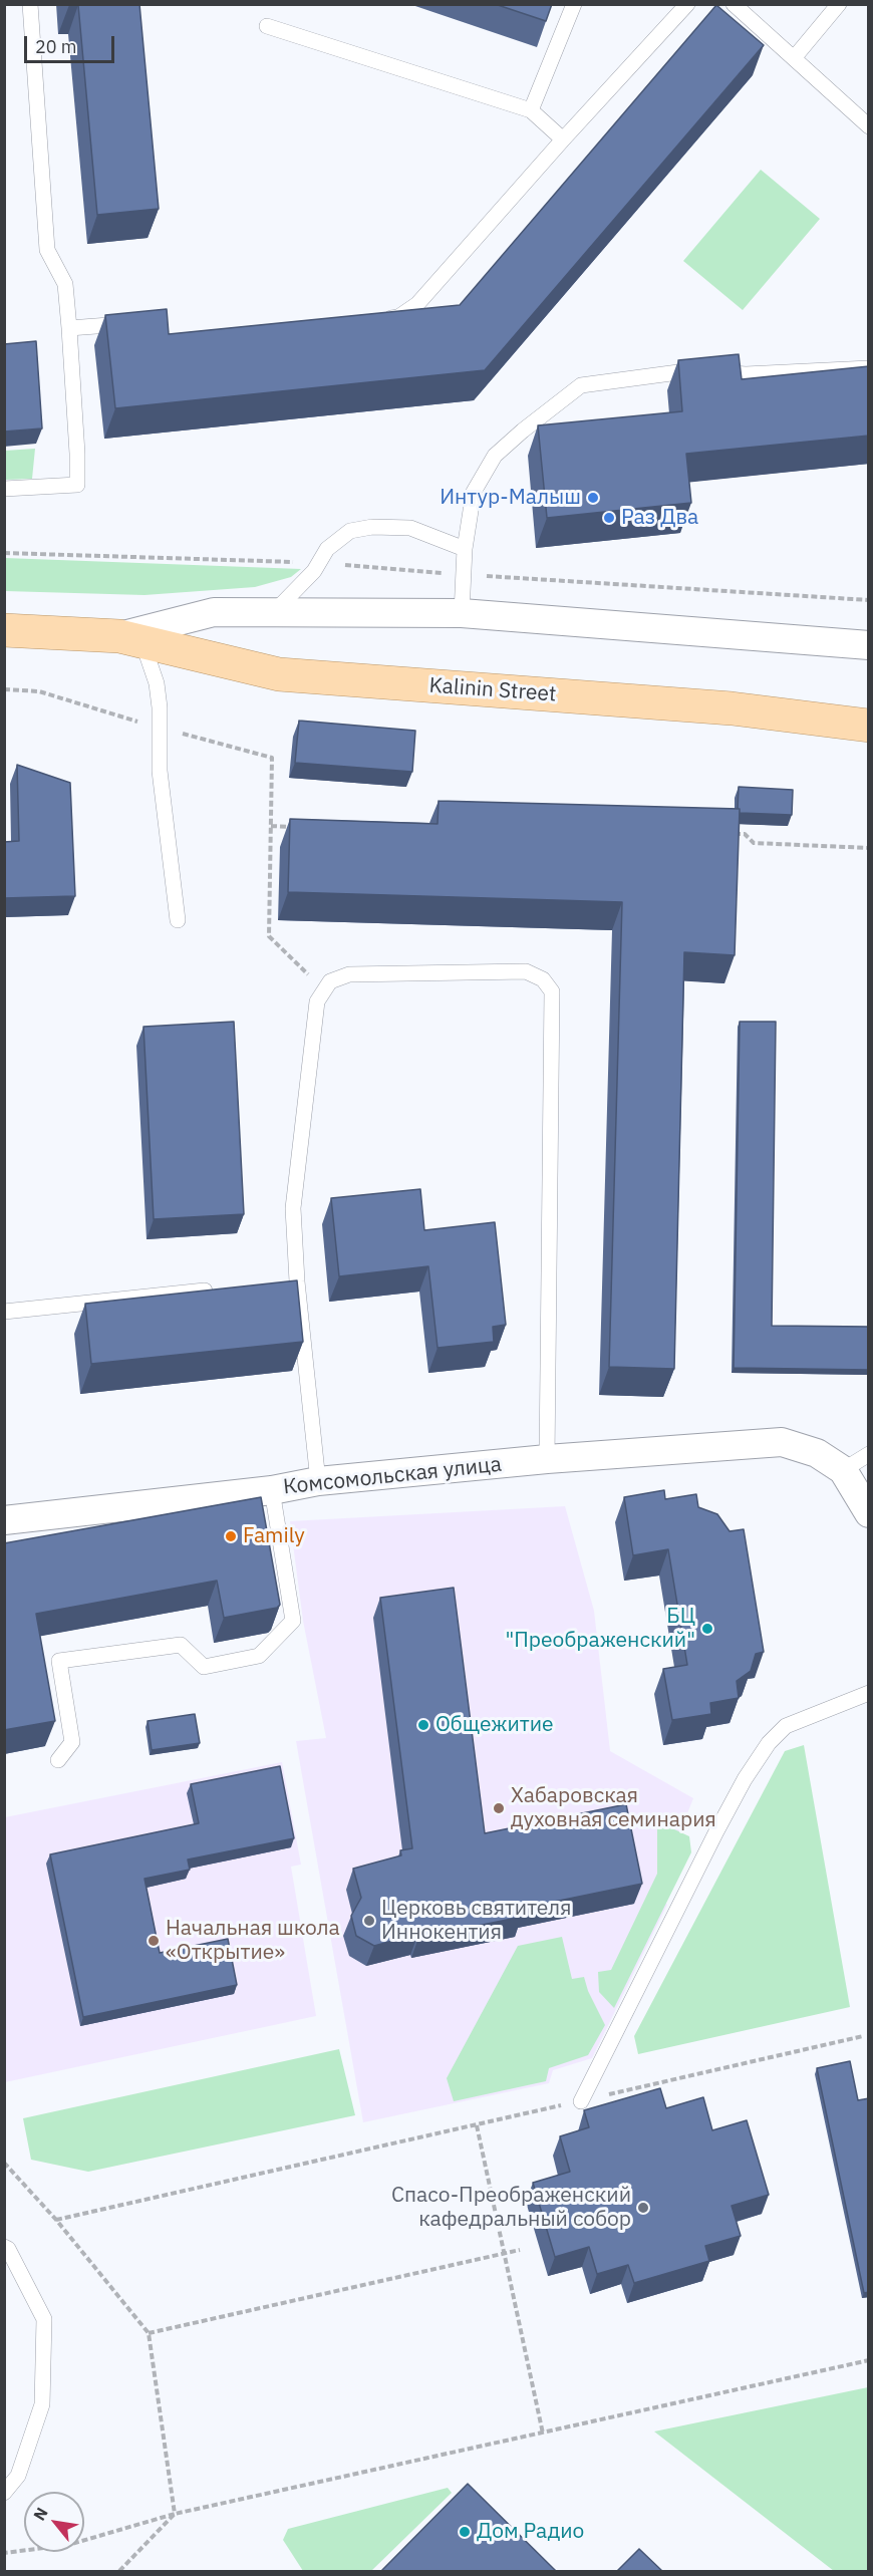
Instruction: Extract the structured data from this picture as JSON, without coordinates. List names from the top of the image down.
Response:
{
  "streets": {
    "main road": ["Kalinin Street"],
    "street": ["Комсомольская улица"]
  },
  "places": [
    "Интур-Малыш",
    "Раз Два",
    "Family",
    "БЦ \"Преображенский\"",
    "Общежитие",
    "Хабаровская духовная семинария",
    "Церковь святителя Иннокентия",
    "Начальная школа «Открытие»",
    "Спасо-Преображенский кафедральный собор",
    "Дом Радио"
  ],
  "scale_bar": "20 m",
  "north": "top left"
}
